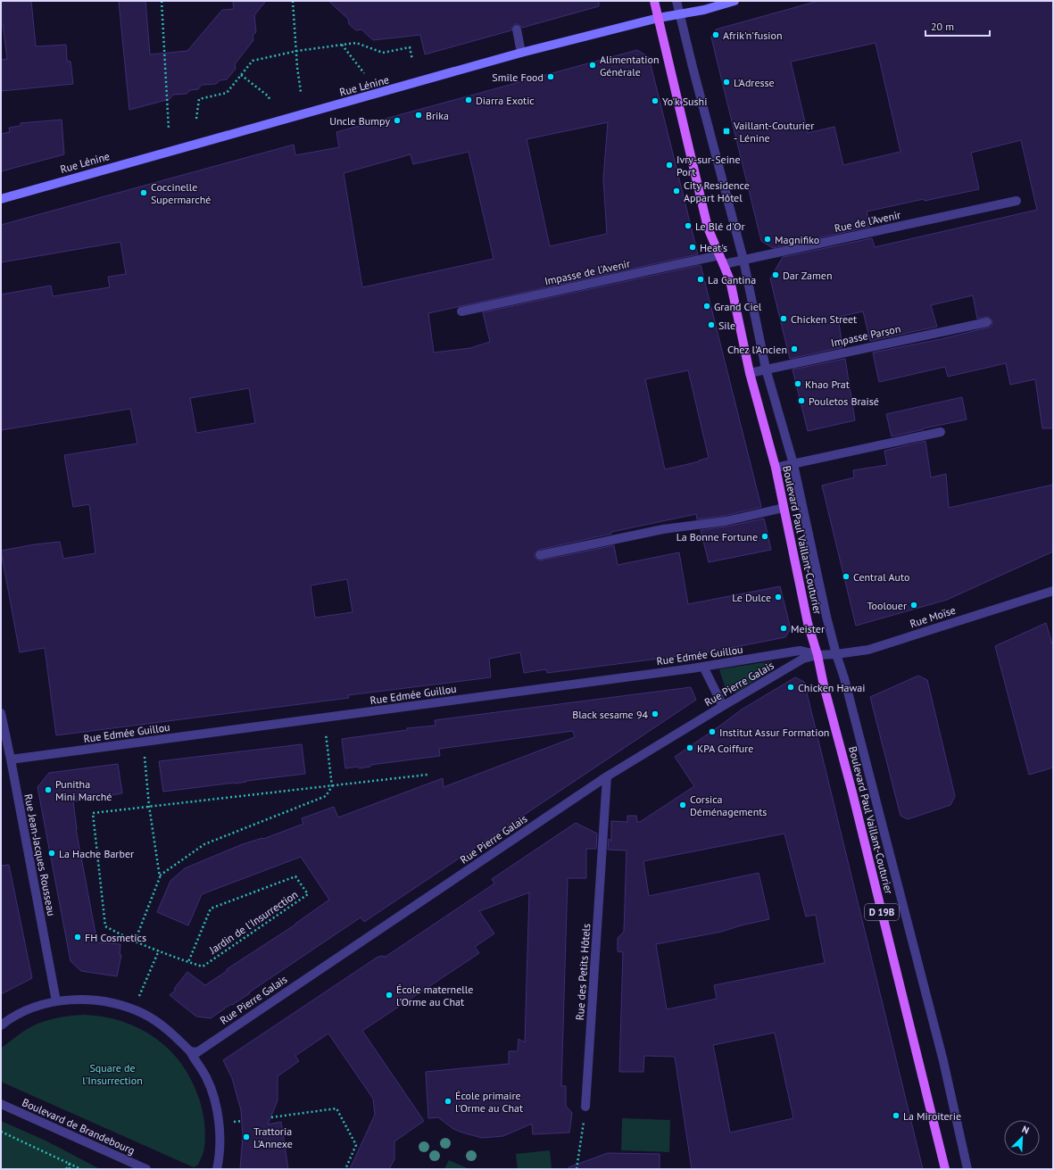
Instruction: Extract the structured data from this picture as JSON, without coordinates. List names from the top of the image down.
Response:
{
  "streets": {
    "main road": ["Rue Lénine", "Boulevard Paul Vaillant-Couturier", "D 19B"],
    "street": [
      "Rue de l'Avenir",
      "Impasse de l'Avenir",
      "Impasse Parson",
      "Rue Moïse",
      "Rue Edmée Guillou",
      "Rue Pierre Galais",
      "Rue Jean-Jacques Rousseau",
      "Rue des Petits Hôtels",
      "Boulevard de Brandebourg"
    ],
    "path": ["Jardin de l'Insurrection"]
  },
  "crossings": [
    ["Rue Lénine", "Boulevard Paul Vaillant-Couturier"],
    ["Rue de l'Avenir", "Boulevard Paul Vaillant-Couturier"],
    ["Impasse de l'Avenir", "Boulevard Paul Vaillant-Couturier"],
    ["Impasse Parson", "Boulevard Paul Vaillant-Couturier"],
    ["Boulevard Paul Vaillant-Couturier", "Rue Moïse"],
    ["Boulevard Paul Vaillant-Couturier", "Rue Edmée Guillou"],
    ["Boulevard Paul Vaillant-Couturier", "Rue Pierre Galais"],
    ["Rue Moïse", "Rue Edmée Guillou"],
    ["Rue Moïse", "Rue Pierre Galais"],
    ["Rue Edmée Guillou", "Rue Pierre Galais"],
    ["Rue Edmée Guillou", "Rue Jean-Jacques Rousseau"],
    ["Rue Pierre Galais", "Rue des Petits Hôtels"]
  ],
  "parks": ["Square de l'Insurrection"],
  "places": {
    "other": [
      "Afrik'n'fusion",
      "Alimentation Générale",
      "Smile Food",
      "L'Adresse",
      "Diarra Exotic",
      "Yo'k Sushi",
      "Brika",
      "Uncle Bumpy",
      "Ivry-sur-Seine Port",
      "City Residence Appart Hôtel",
      "Coccinelle Supermarché",
      "Le Blé d'Or",
      "Magnifiko",
      "Heat's",
      "Dar Zamen",
      "La Cantina",
      "Grand Ciel",
      "Chicken Street",
      "Sile",
      "Chez l'Ancien",
      "Khao Prat",
      "Pouletos Braisé",
      "La Bonne Fortune",
      "Central Auto",
      "Le Dulce",
      "Toolouer",
      "Meister",
      "Chicken Hawai",
      "Black sesame 94",
      "Institut Assur Formation",
      "KPA Coiffure",
      "Punitha Mini Marché",
      "Corsica Déménagements",
      "La Hache Barber",
      "FH Cosmetics",
      "École maternelle l'Orme au Chat",
      "École primaire l'Orme au Chat",
      "La Miroiterie",
      "Trattoria L'Annexe"
    ],
    "transit": ["Vaillant-Couturier - Lénine"]
  },
  "scale_bar": "20 m",
  "north": "top right"
}
